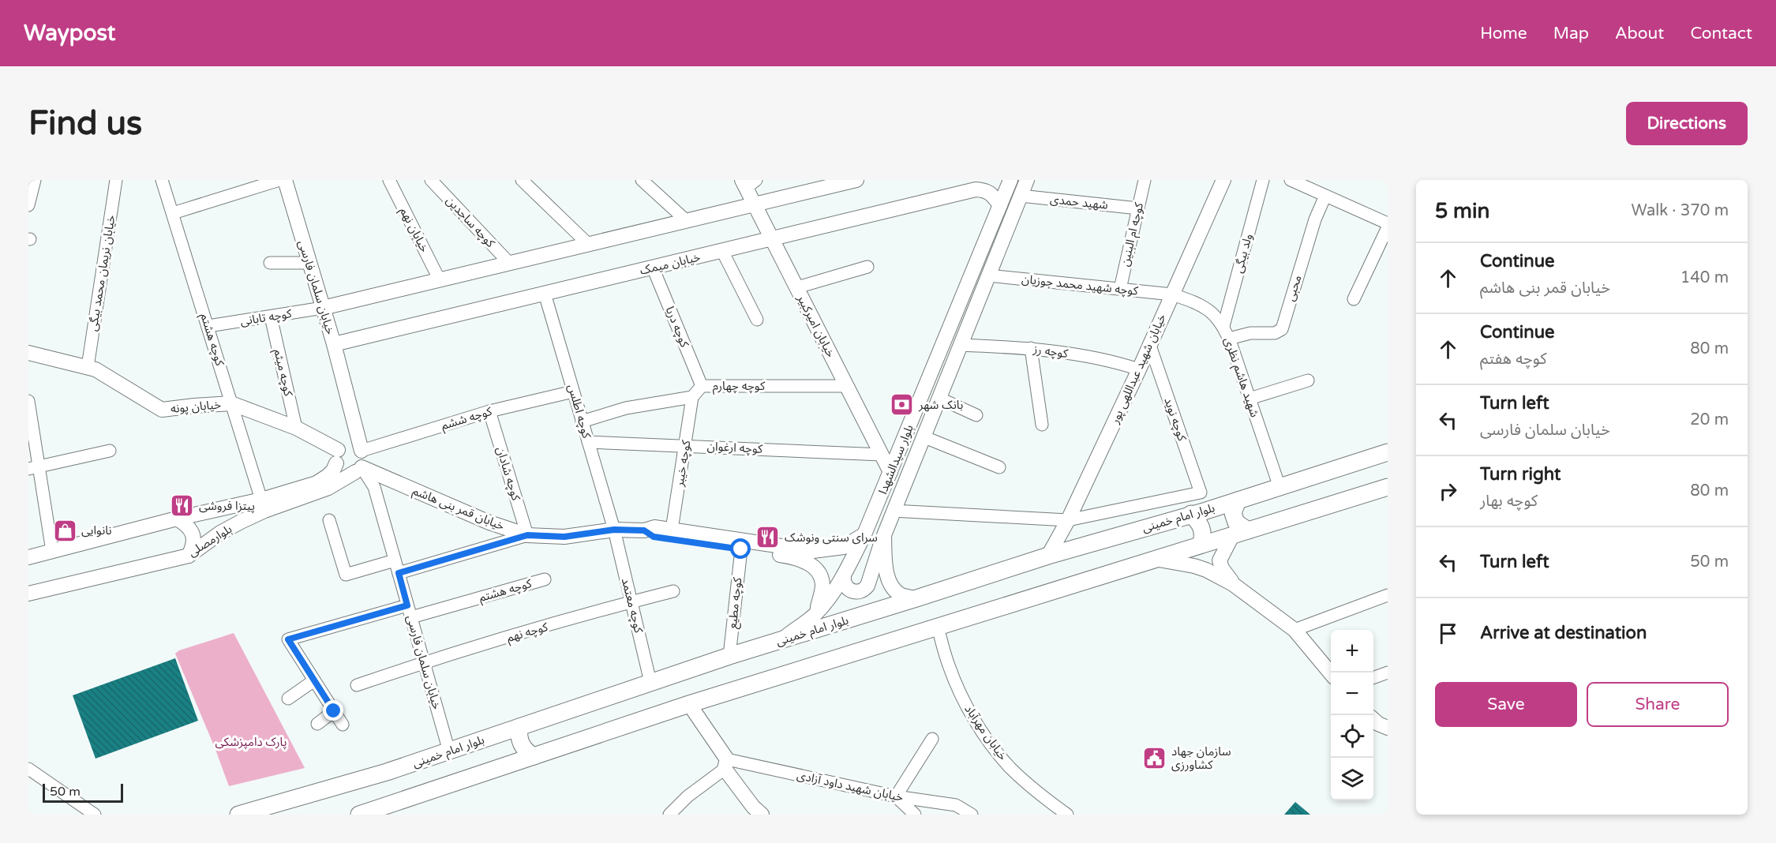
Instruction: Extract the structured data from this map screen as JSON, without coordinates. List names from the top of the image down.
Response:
{
  "streets": {
    "main road": ["بلوار امام خمینی"],
    "street": [
      "شهید حمدی",
      "کوچه ساجدین",
      "خیابان نهم",
      "کوچه ام البنین",
      "ولد بیگی",
      "خیابان میمک",
      "خیابان نریمان محمد بیگی",
      "کوچه شهید محمد جوزیان",
      "خیابان سلمان فارسی",
      "محبی",
      "کوچه تابانی",
      "خیابان امیرکبیر",
      "کوچه دریا",
      "کوچه هشتم",
      "کوچه رز",
      "خیابان شهید عبداللهی پور",
      "کوچه میثم",
      "شهید هاشم نظری",
      "کوچه چهارم",
      "خیابان پونه",
      "کوچه اطلس",
      "کوچه ششم",
      "کوچه نوید",
      "کوچه ارغوان",
      "بلوار سیدالشهدا",
      "کوچه خیبر",
      "کوچه شادان",
      "خیابان قمر بنی هاشم",
      "بلوارمصلی",
      "کوچه مطیع",
      "کوچه معتمد",
      "کوچه نهم",
      "خیابان مهرآباد",
      "خیابان شهید داود آزادی"
    ]
  },
  "crossings": [
    ["شهید حمدی", "کوچه ام البنین"],
    ["شهید حمدی", "بلوار سیدالشهدا"],
    ["کوچه ام البنین", "کوچه شهید محمد جوزیان"],
    ["ولد بیگی", "شهید هاشم نظری"],
    ["خیابان میمک", "خیابان سلمان فارسی"],
    ["خیابان میمک", "خیابان امیرکبیر"],
    ["خیابان میمک", "کوچه دریا"],
    ["خیابان میمک", "کوچه اطلس"],
    ["خیابان میمک", "بلوار سیدالشهدا"],
    ["خیابان نریمان محمد بیگی", "خیابان پونه"],
    ["کوچه شهید محمد جوزیان", "خیابان شهید عبداللهی پور"],
    ["کوچه شهید محمد جوزیان", "شهید هاشم نظری"],
    ["کوچه شهید محمد جوزیان", "بلوار سیدالشهدا"],
    ["خیابان سلمان فارسی", "کوچه تابانی"],
    ["خیابان سلمان فارسی", "کوچه هشتم"],
    ["خیابان سلمان فارسی", "خیابان پونه"],
    ["خیابان سلمان فارسی", "کوچه ششم"],
    ["خیابان سلمان فارسی", "خیابان قمر بنی هاشم"],
    ["خیابان سلمان فارسی", "بلوار امام خمینی"],
    ["خیابان سلمان فارسی", "بلوارمصلی"],
    ["خیابان سلمان فارسی", "کوچه نهم"],
    ["محبی", "شهید هاشم نظری"],
    ["کوچه تابانی", "کوچه هشتم"],
    ["کوچه تابانی", "کوچه میثم"],
    ["خیابان امیرکبیر", "کوچه چهارم"],
    ["خیابان امیرکبیر", "کوچه ارغوان"],
    ["خیابان امیرکبیر", "بلوار سیدالشهدا"],
    ["کوچه دریا", "کوچه چهارم"],
    ["کوچه هشتم", "خیابان پونه"],
    ["کوچه هشتم", "بلوارمصلی"],
    ["کوچه رز", "خیابان شهید عبداللهی پور"],
    ["کوچه رز", "بلوار سیدالشهدا"],
    ["خیابان شهید عبداللهی پور", "شهید هاشم نظری"],
    ["خیابان شهید عبداللهی پور", "کوچه نوید"],
    ["خیابان شهید عبداللهی پور", "بلوار امام خمینی"],
    ["کوچه میثم", "خیابان پونه"],
    ["شهید هاشم نظری", "بلوار امام خمینی"],
    ["کوچه چهارم", "کوچه خیبر"],
    ["خیابان پونه", "کوچه ششم"],
    ["خیابان پونه", "خیابان قمر بنی هاشم"],
    ["خیابان پونه", "بلوارمصلی"],
    ["کوچه اطلس", "کوچه ششم"],
    ["کوچه اطلس", "کوچه ارغوان"],
    ["کوچه اطلس", "خیابان قمر بنی هاشم"],
    ["کوچه اطلس", "کوچه معتمد"],
    ["کوچه ششم", "کوچه شادان"],
    ["کوچه ششم", "خیابان قمر بنی هاشم"],
    ["کوچه ششم", "بلوارمصلی"],
    ["کوچه ارغوان", "کوچه خیبر"],
    ["بلوار سیدالشهدا", "خیابان قمر بنی هاشم"],
    ["بلوار سیدالشهدا", "بلوار امام خمینی"],
    ["کوچه خیبر", "خیابان قمر بنی هاشم"],
    ["کوچه شادان", "خیابان قمر بنی هاشم"],
    ["خیابان قمر بنی هاشم", "بلوارمصلی"],
    ["خیابان قمر بنی هاشم", "کوچه مطیع"],
    ["خیابان قمر بنی هاشم", "کوچه معتمد"],
    ["بلوار امام خمینی", "کوچه مطیع"],
    ["بلوار امام خمینی", "کوچه معتمد"],
    ["کوچه معتمد", "کوچه نهم"]
  ],
  "parks": ["پارک دامپزشکی"],
  "places": {
    "bank": ["بانک شهر"],
    "restaurant": ["پیتزا فروشی", "سرای سنتی ونوشک"],
    "shop": ["نانوایی"],
    "public building": ["سازمان جهاد کشاورزی"]
  },
  "scale_bar": "50 m",
  "page": {
    "header": "Waypost",
    "nav": [
      "Home",
      "Map",
      "About",
      "Contact"
    ],
    "buttons": [
      "Directions",
      ["Save", "Share"]
    ],
    "title": "Find us",
    "heading": ["5 min", "Walk · 370 m"],
    "list": [
      ["Continue", "خیابان قمر بنی هاشم", "140 m"],
      ["Continue", "کوچه هفتم", "80 m"],
      ["Turn left", "خیابان سلمان فارسی", "20 m"],
      ["Turn right", "کوچه بهار", "80 m"],
      ["Turn left", "50 m"],
      "Arrive at destination"
    ],
    "map_buttons": ["+", "−"],
    "scale": "50 m"
  }
}
